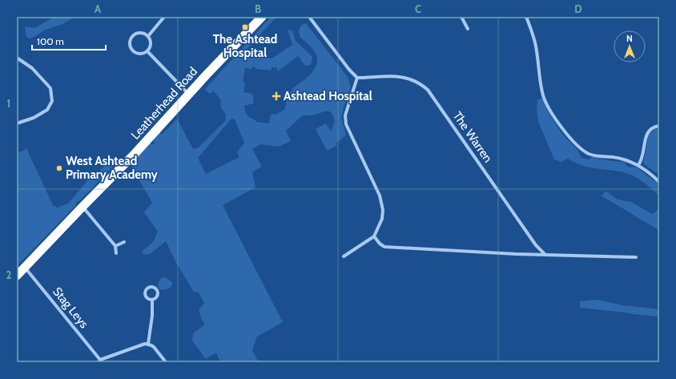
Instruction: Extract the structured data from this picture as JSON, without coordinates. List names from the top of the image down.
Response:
{
  "streets": {
    "highway": ["Leatherhead Road"],
    "street": ["The Warren", "Stag Leys"]
  },
  "crossings": [
    ["Leatherhead Road", "Stag Leys"]
  ],
  "places": {
    "transit": ["The Ashtead Hospital"],
    "health": ["Ashtead Hospital"],
    "other": ["West Ashtead Primary Academy"]
  },
  "scale_bar": "100 m",
  "north": "top",
  "grid": {
    "columns": [
      "A",
      "B",
      "C",
      "D"
    ],
    "rows": ["1", "2"]
  }
}
